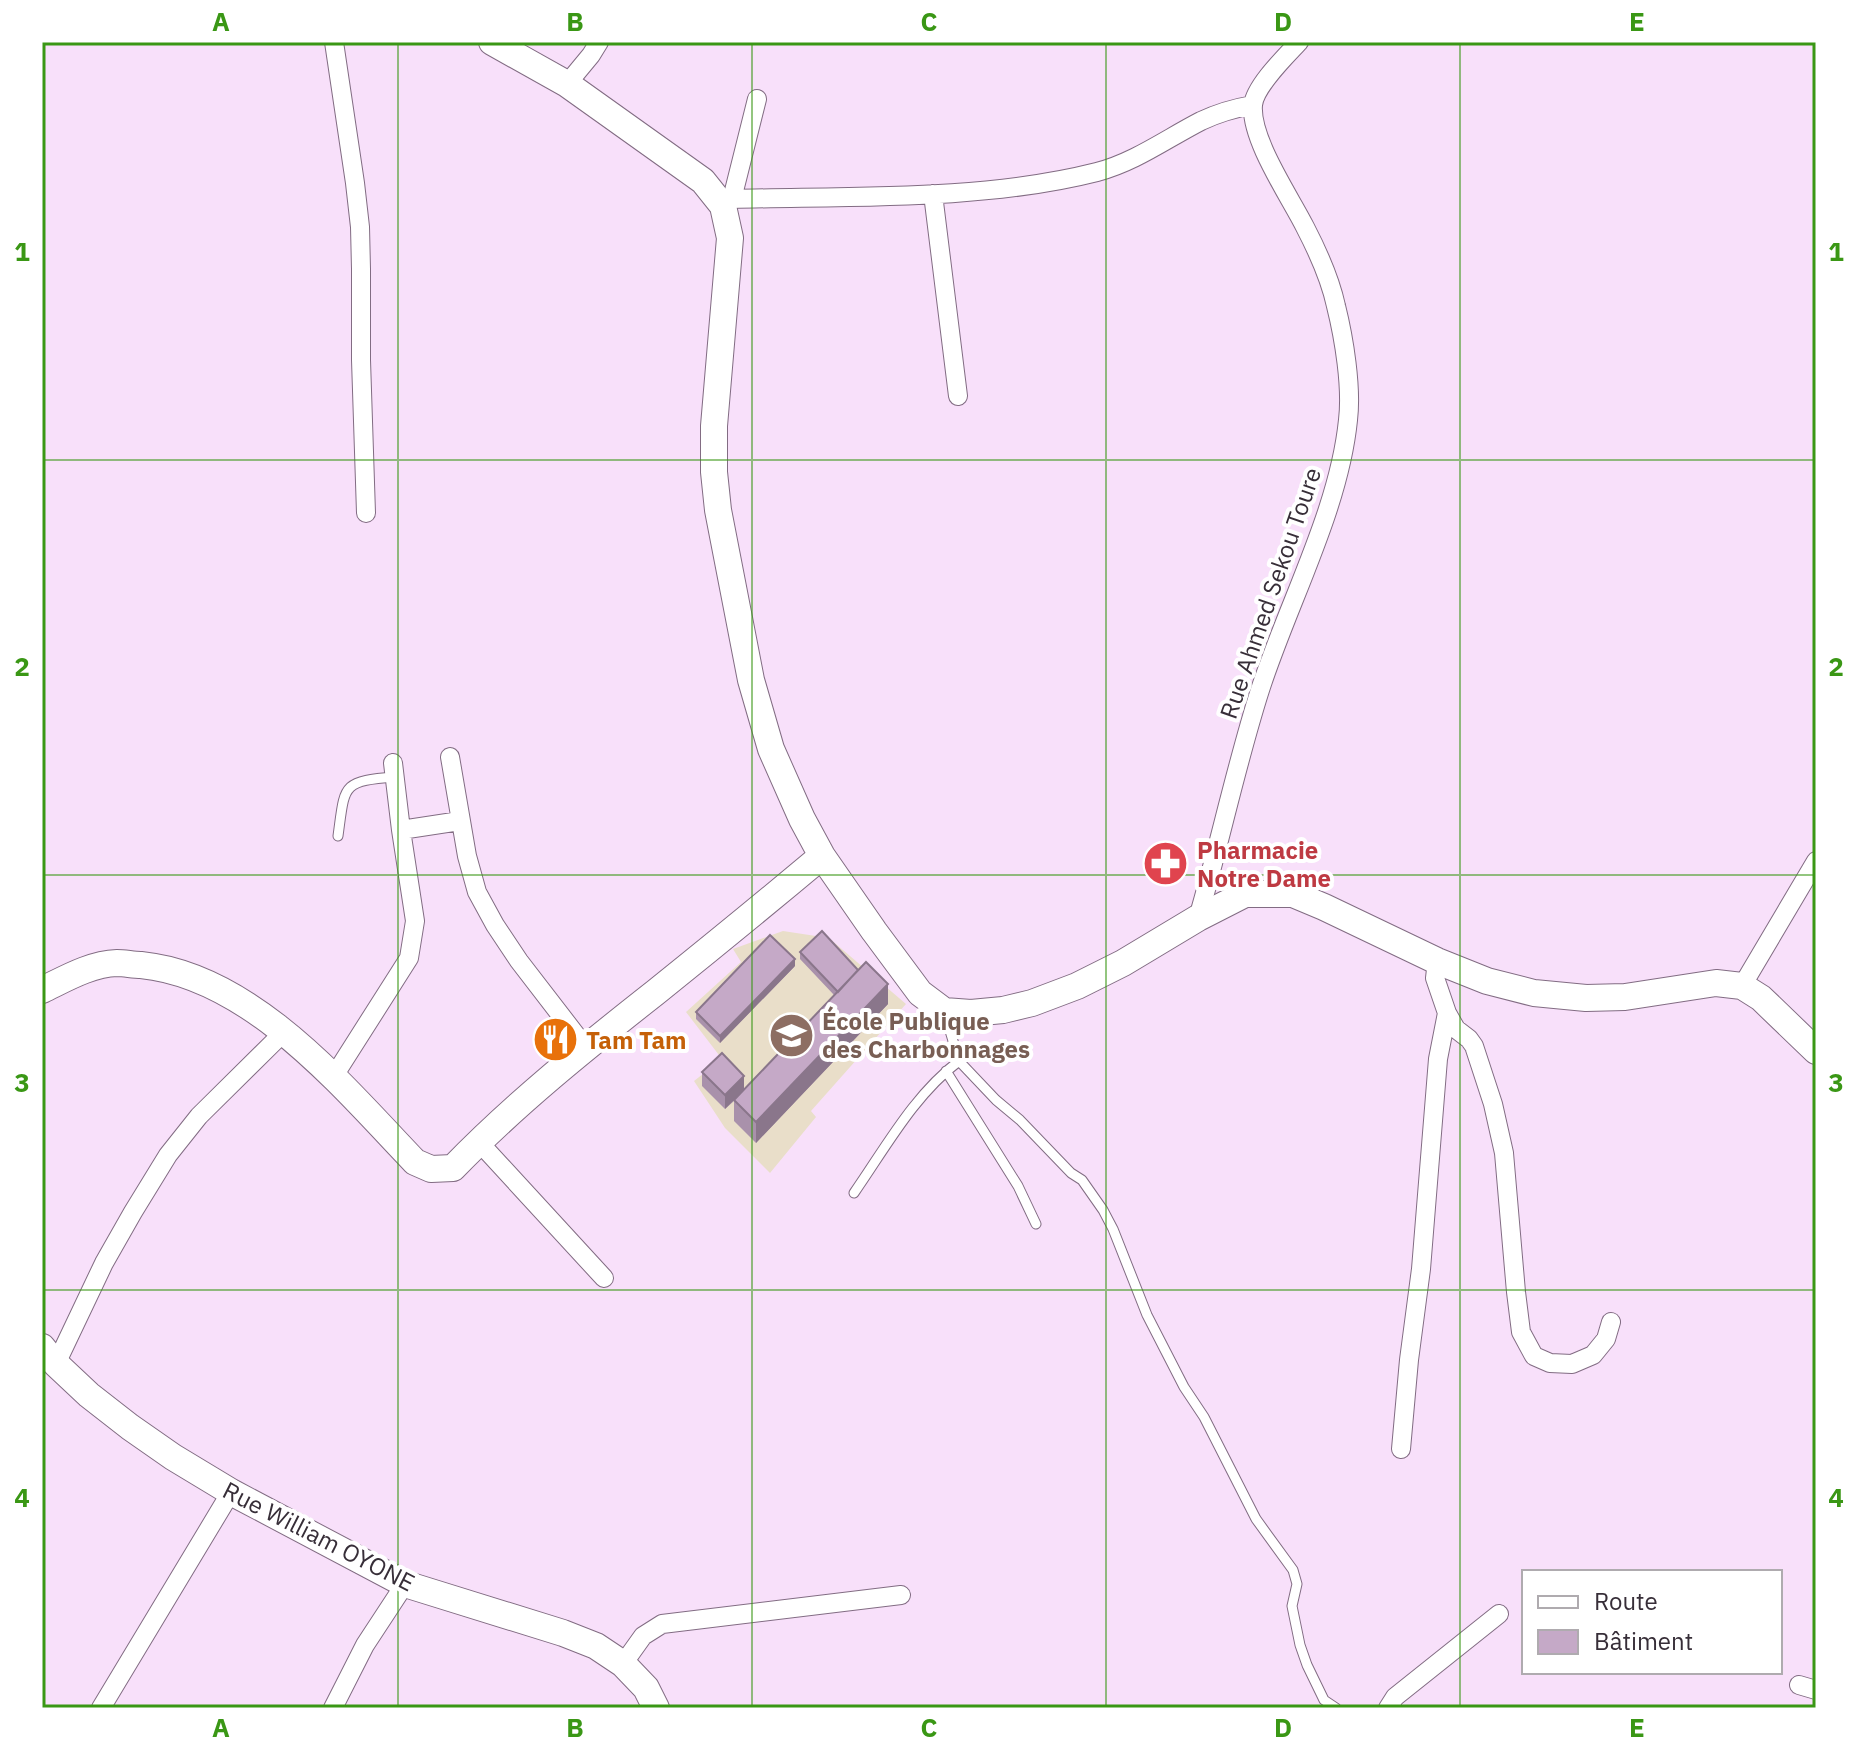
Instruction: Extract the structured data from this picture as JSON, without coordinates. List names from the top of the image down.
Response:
{
  "streets": {
    "street": ["Rue Ahmed Sekou Toure", "Rue William OYONE"]
  },
  "places": {
    "pharmacy": ["Pharmacie Notre Dame"],
    "school or university": ["École Publique des Charbonnages"],
    "restaurant": ["Tam Tam"]
  },
  "legend": ["Route", "Bâtiment"],
  "grid": {
    "columns": [
      "A",
      "B",
      "C",
      "D",
      "E"
    ],
    "rows": [
      "1",
      "2",
      "3",
      "4"
    ]
  }
}
